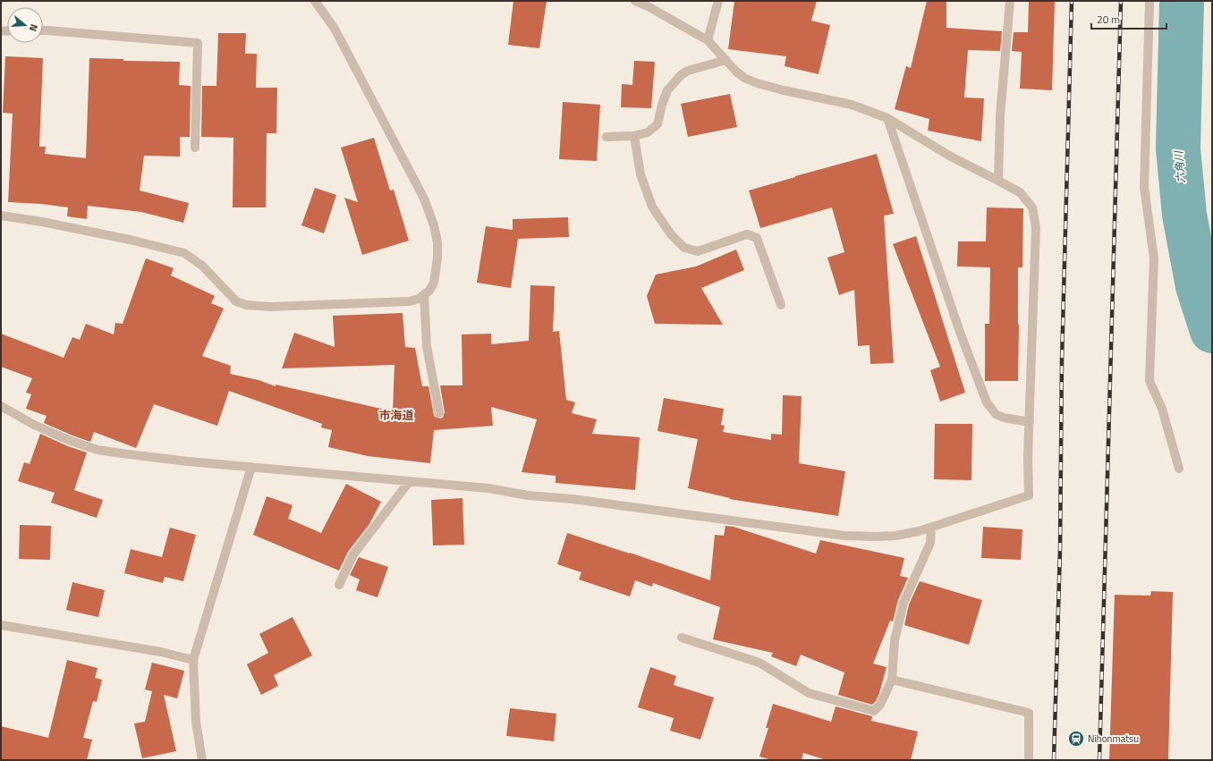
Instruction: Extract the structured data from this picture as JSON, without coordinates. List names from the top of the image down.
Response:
{
  "districts": ["市海道"],
  "water": ["六角川"],
  "places": {
    "station": ["Nihonmatsu"]
  },
  "scale_bar": "20 m",
  "north": "right"
}
